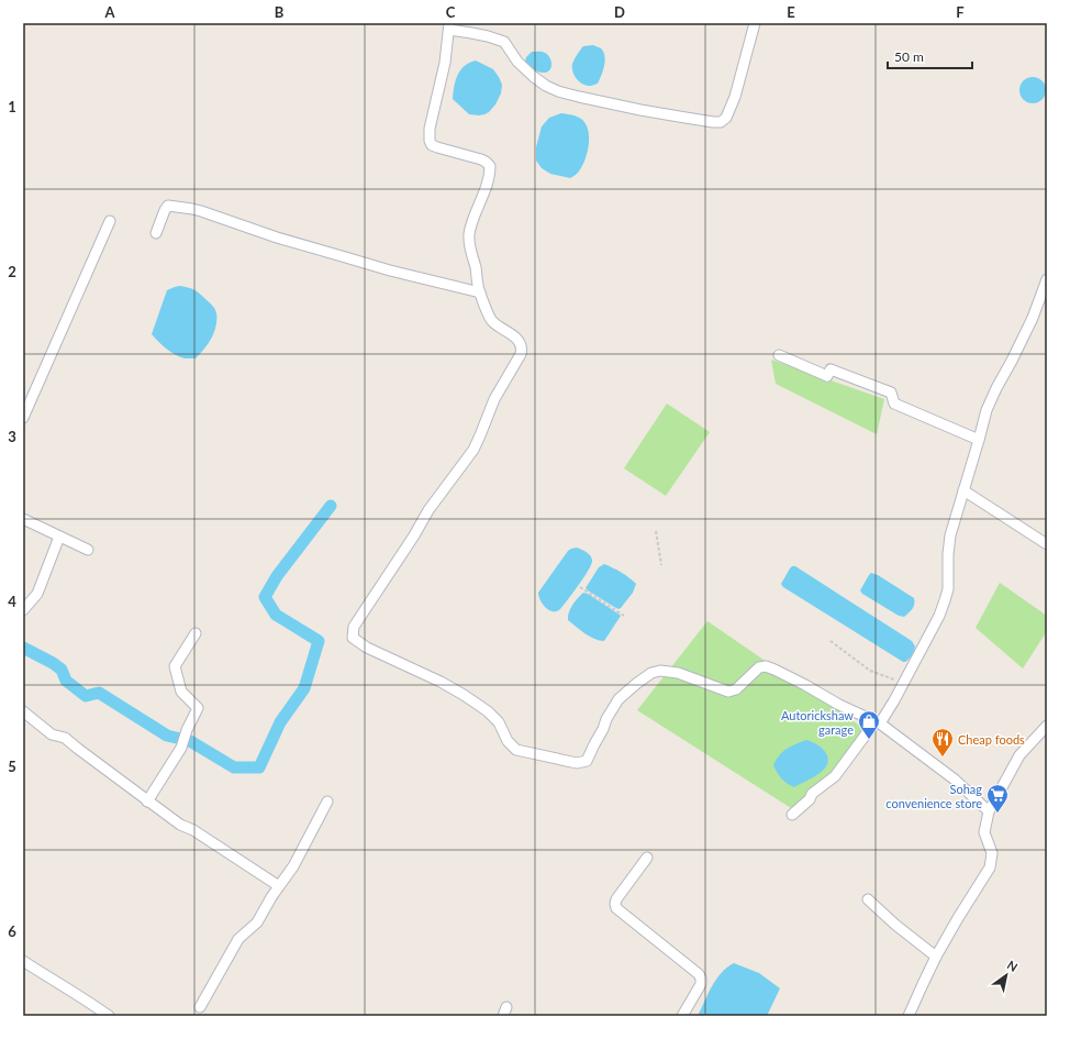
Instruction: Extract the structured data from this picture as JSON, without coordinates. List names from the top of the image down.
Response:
{
  "places": {
    "shop": ["Autorickshaw garage"],
    "restaurant": ["Cheap foods"],
    "supermarket": ["Sohag convenience store"]
  },
  "scale_bar": "50 m",
  "north": "top right",
  "grid": {
    "columns": [
      "A",
      "B",
      "C",
      "D",
      "E",
      "F"
    ],
    "rows": [
      "1",
      "2",
      "3",
      "4",
      "5",
      "6"
    ]
  }
}
